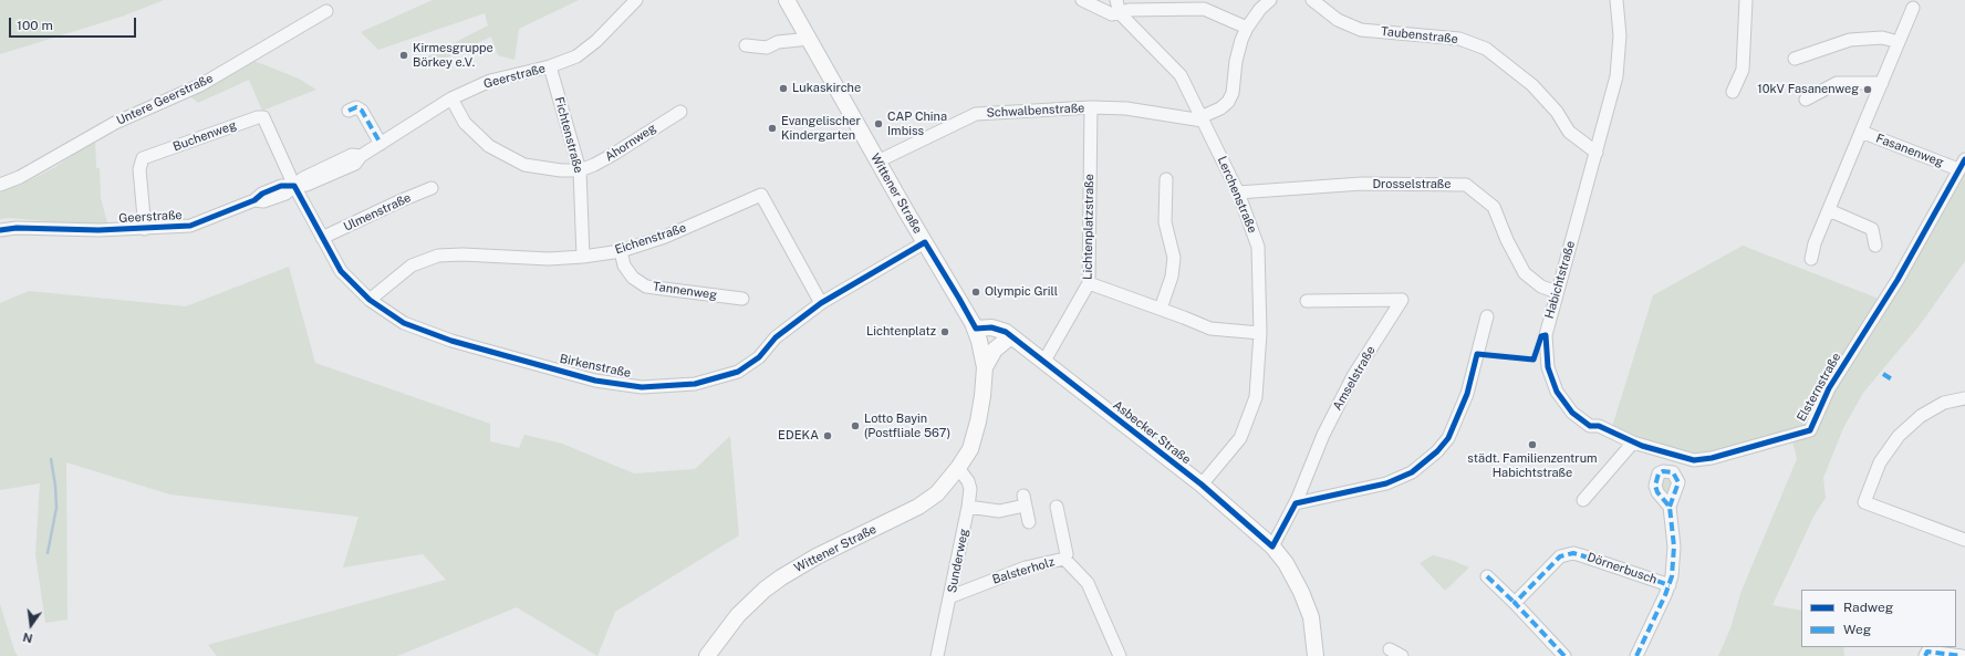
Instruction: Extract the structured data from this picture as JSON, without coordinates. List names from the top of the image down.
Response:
{
  "streets": {
    "main road": ["Wittener Straße", "Asbecker Straße"],
    "street": [
      "Taubenstraße",
      "Geerstraße",
      "Untere Geerstraße",
      "Schwalbenstraße",
      "Fichtenstraße",
      "Buchenweg",
      "Ahornweg",
      "Fasanenweg",
      "Drosselstraße",
      "Lerchenstraße",
      "Ulmenstraße",
      "Lichtenplatzstraße",
      "Eichenstraße",
      "Habichtstraße",
      "Tannenweg",
      "Birkenstraße",
      "Amselstraße",
      "Elsternstraße",
      "Sunderweg",
      "Dörnerbusch",
      "Balsterholz"
    ]
  },
  "crossings": [
    ["Taubenstraße", "Habichtstraße"],
    ["Geerstraße", "Fichtenstraße"],
    ["Geerstraße", "Buchenweg"],
    ["Geerstraße", "Birkenstraße"],
    ["Schwalbenstraße", "Wittener Straße"],
    ["Schwalbenstraße", "Lerchenstraße"],
    ["Schwalbenstraße", "Lichtenplatzstraße"],
    ["Fichtenstraße", "Ahornweg"],
    ["Fichtenstraße", "Eichenstraße"],
    ["Buchenweg", "Birkenstraße"],
    ["Fasanenweg", "Elsternstraße"],
    ["Drosselstraße", "Lerchenstraße"],
    ["Drosselstraße", "Habichtstraße"],
    ["Wittener Straße", "Birkenstraße"],
    ["Wittener Straße", "Sunderweg"],
    ["Lerchenstraße", "Asbecker Straße"],
    ["Ulmenstraße", "Birkenstraße"],
    ["Lichtenplatzstraße", "Asbecker Straße"],
    ["Eichenstraße", "Tannenweg"],
    ["Eichenstraße", "Birkenstraße"],
    ["Habichtstraße", "Elsternstraße"],
    ["Amselstraße", "Asbecker Straße"],
    ["Sunderweg", "Balsterholz"]
  ],
  "places": [
    "Kirmesgruppe Börkey e.V.",
    "Lukaskirche",
    "10kV Fasanenweg",
    "CAP China Imbiss",
    "Evangelischer Kindergarten",
    "Olympic Grill",
    "Lichtenplatz",
    "Lotto Bayin (Postfliale 567)",
    "EDEKA",
    "städt. Familienzentrum Habichtstraße"
  ],
  "legend": ["Radweg", "Weg"],
  "scale_bar": "100 m",
  "north": "bottom"
}
